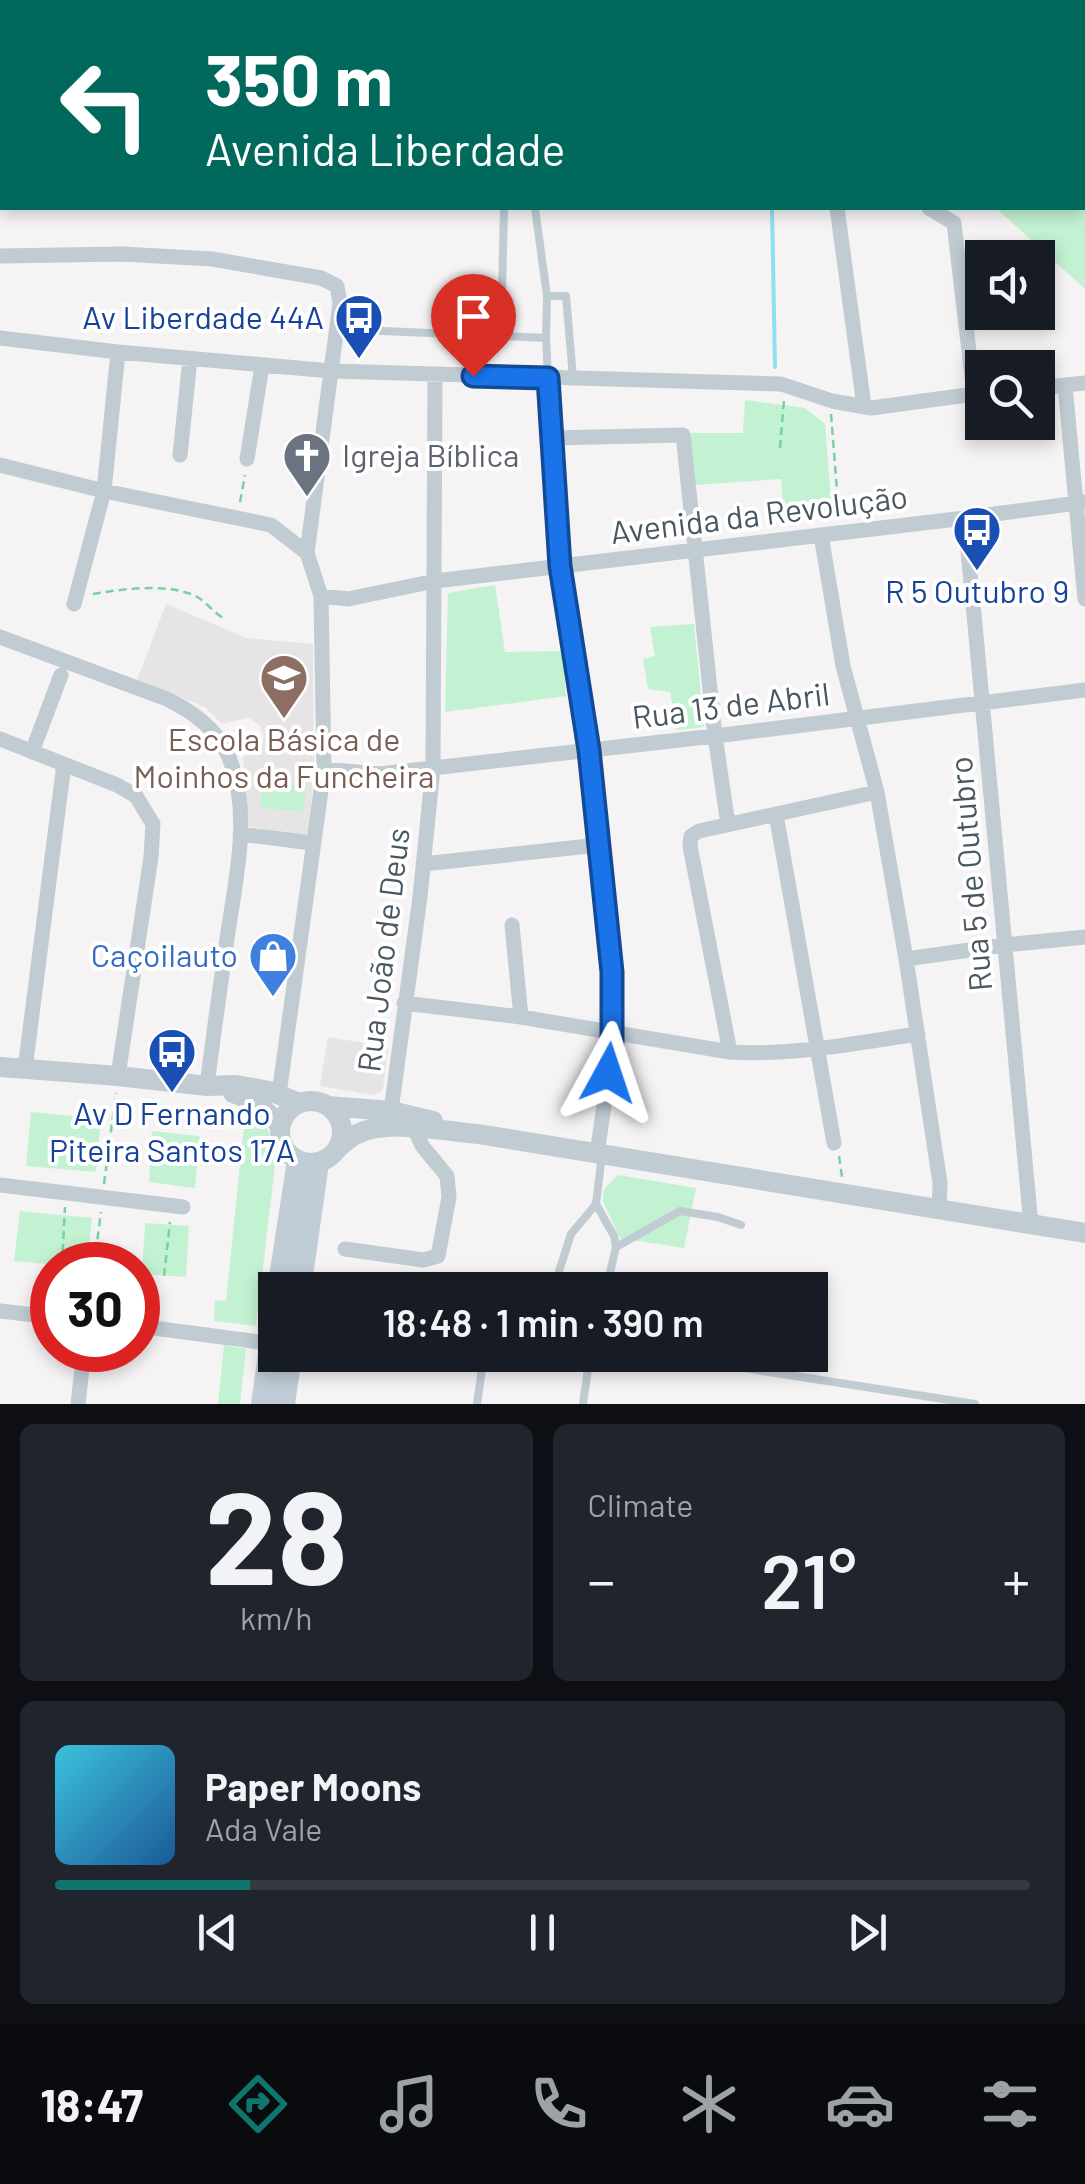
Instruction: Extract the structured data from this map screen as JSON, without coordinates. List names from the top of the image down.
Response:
{
  "streets": {
    "street": [
      "Avenida da Revolução",
      "Rua 13 de Abril",
      "Rua 5 de Outubro",
      "Rua João de Deus"
    ]
  },
  "crossings": [
    ["Avenida da Revolução", "Rua 5 de Outubro"],
    ["Avenida da Revolução", "Rua João de Deus"],
    ["Rua 13 de Abril", "Rua 5 de Outubro"],
    ["Rua 13 de Abril", "Rua João de Deus"]
  ],
  "places": {
    "bus stop": ["Av Liberdade 44A", "R 5 Outubro 9", "Av D Fernando Piteira Santos 17A"],
    "church": ["Igreja Bíblica"],
    "school or university": ["Escola Básica de Moinhos da Funcheira"],
    "shop": ["Caçoilauto"]
  },
  "page": {
    "turn": ["350 m", "Avenida Liberdade"],
    "limit": "30",
    "trip": "18:48 · 1 min · 390 m",
    "tile": [
      ["28", "km/h"],
      "Climate"
    ],
    "heat": ["−", "21°", "+"],
    "song": ["Paper Moons", "Ada Vale"],
    "tabs": "18:47"
  }
}
